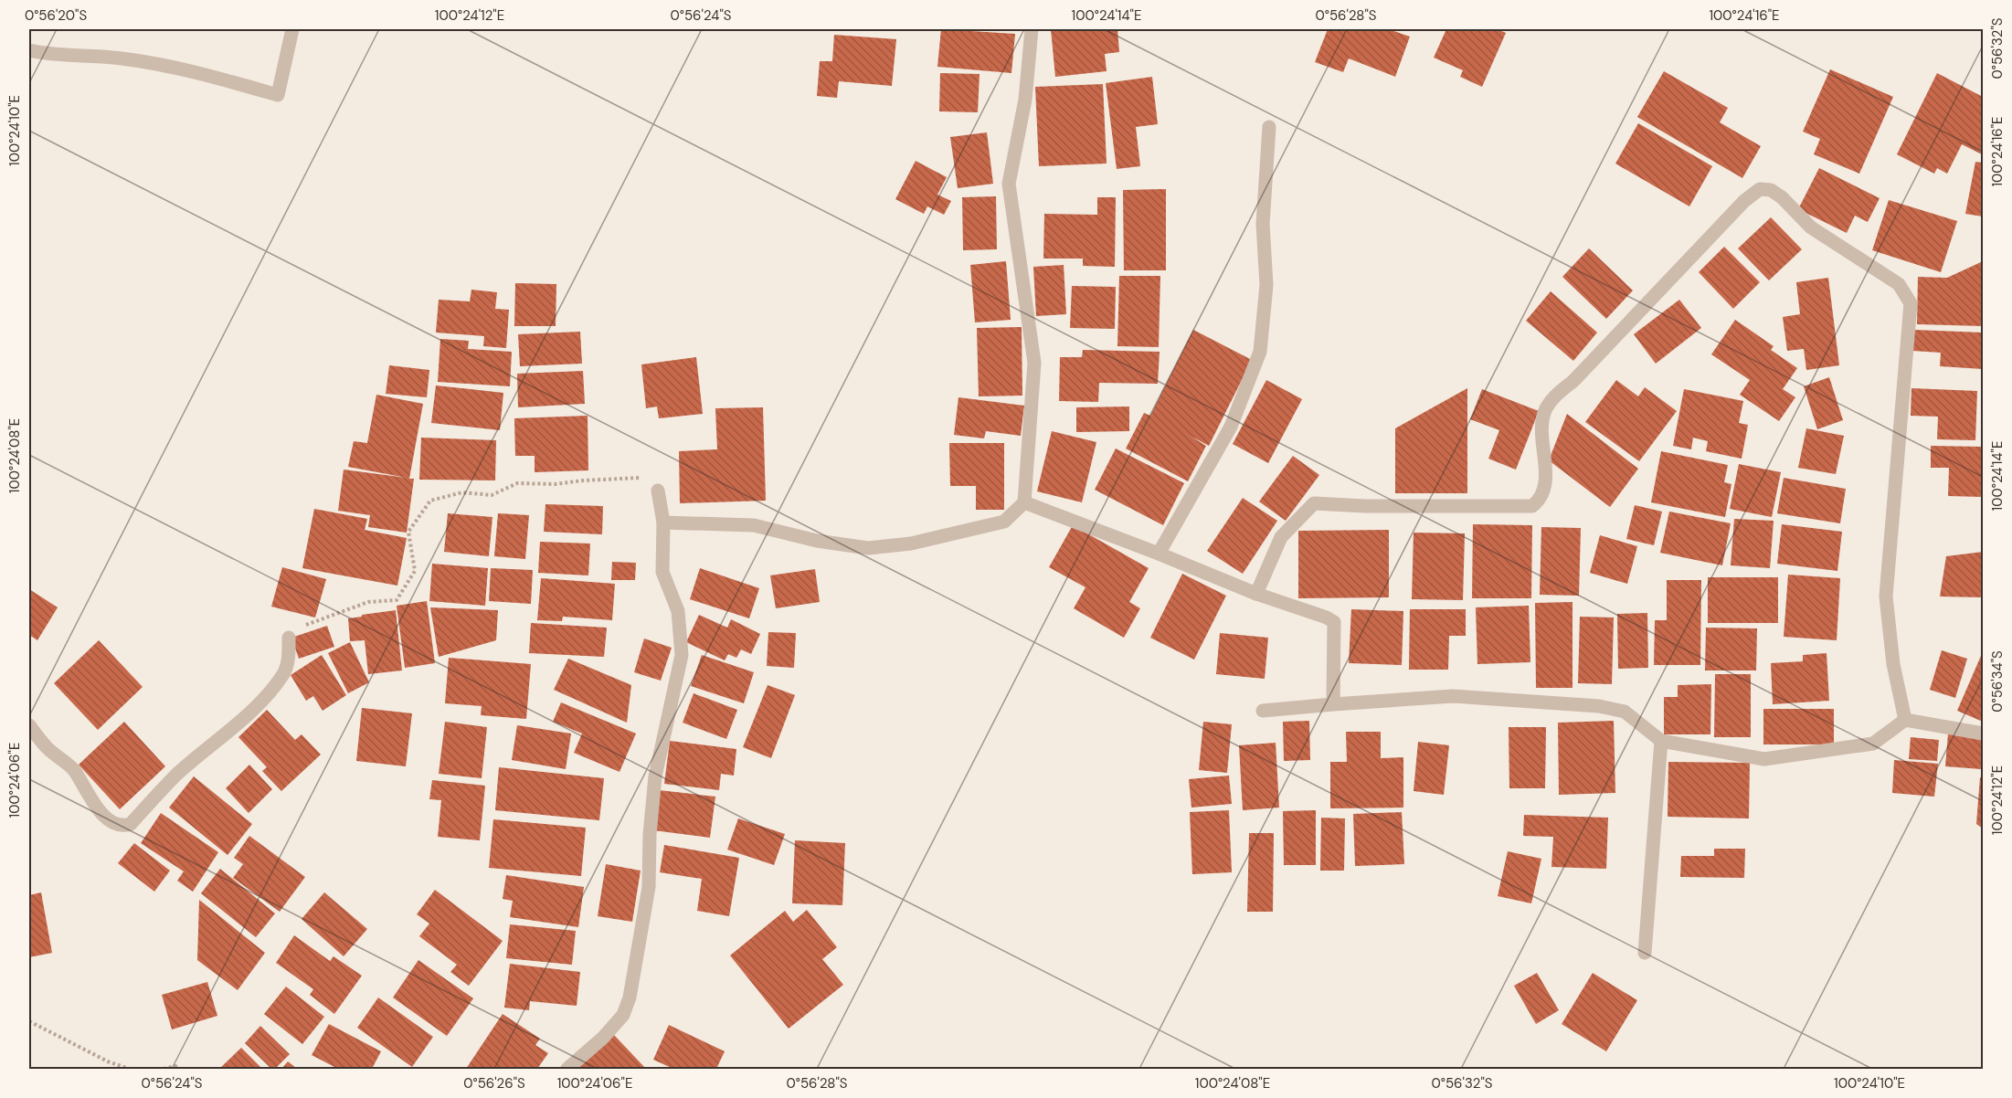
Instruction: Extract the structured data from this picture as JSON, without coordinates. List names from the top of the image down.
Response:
{
  "coordinates": [
    "0°56'20\"S",
    "100°24'12\"E",
    "0°56'24\"S",
    "100°24'14\"E",
    "0°56'28\"S",
    "100°24'16\"E",
    "0°56'32\"S",
    "100°24'10\"E",
    "100°24'08\"E",
    "0°56'34\"S",
    "100°24'06\"E",
    "0°56'26\"S"
  ]
}
